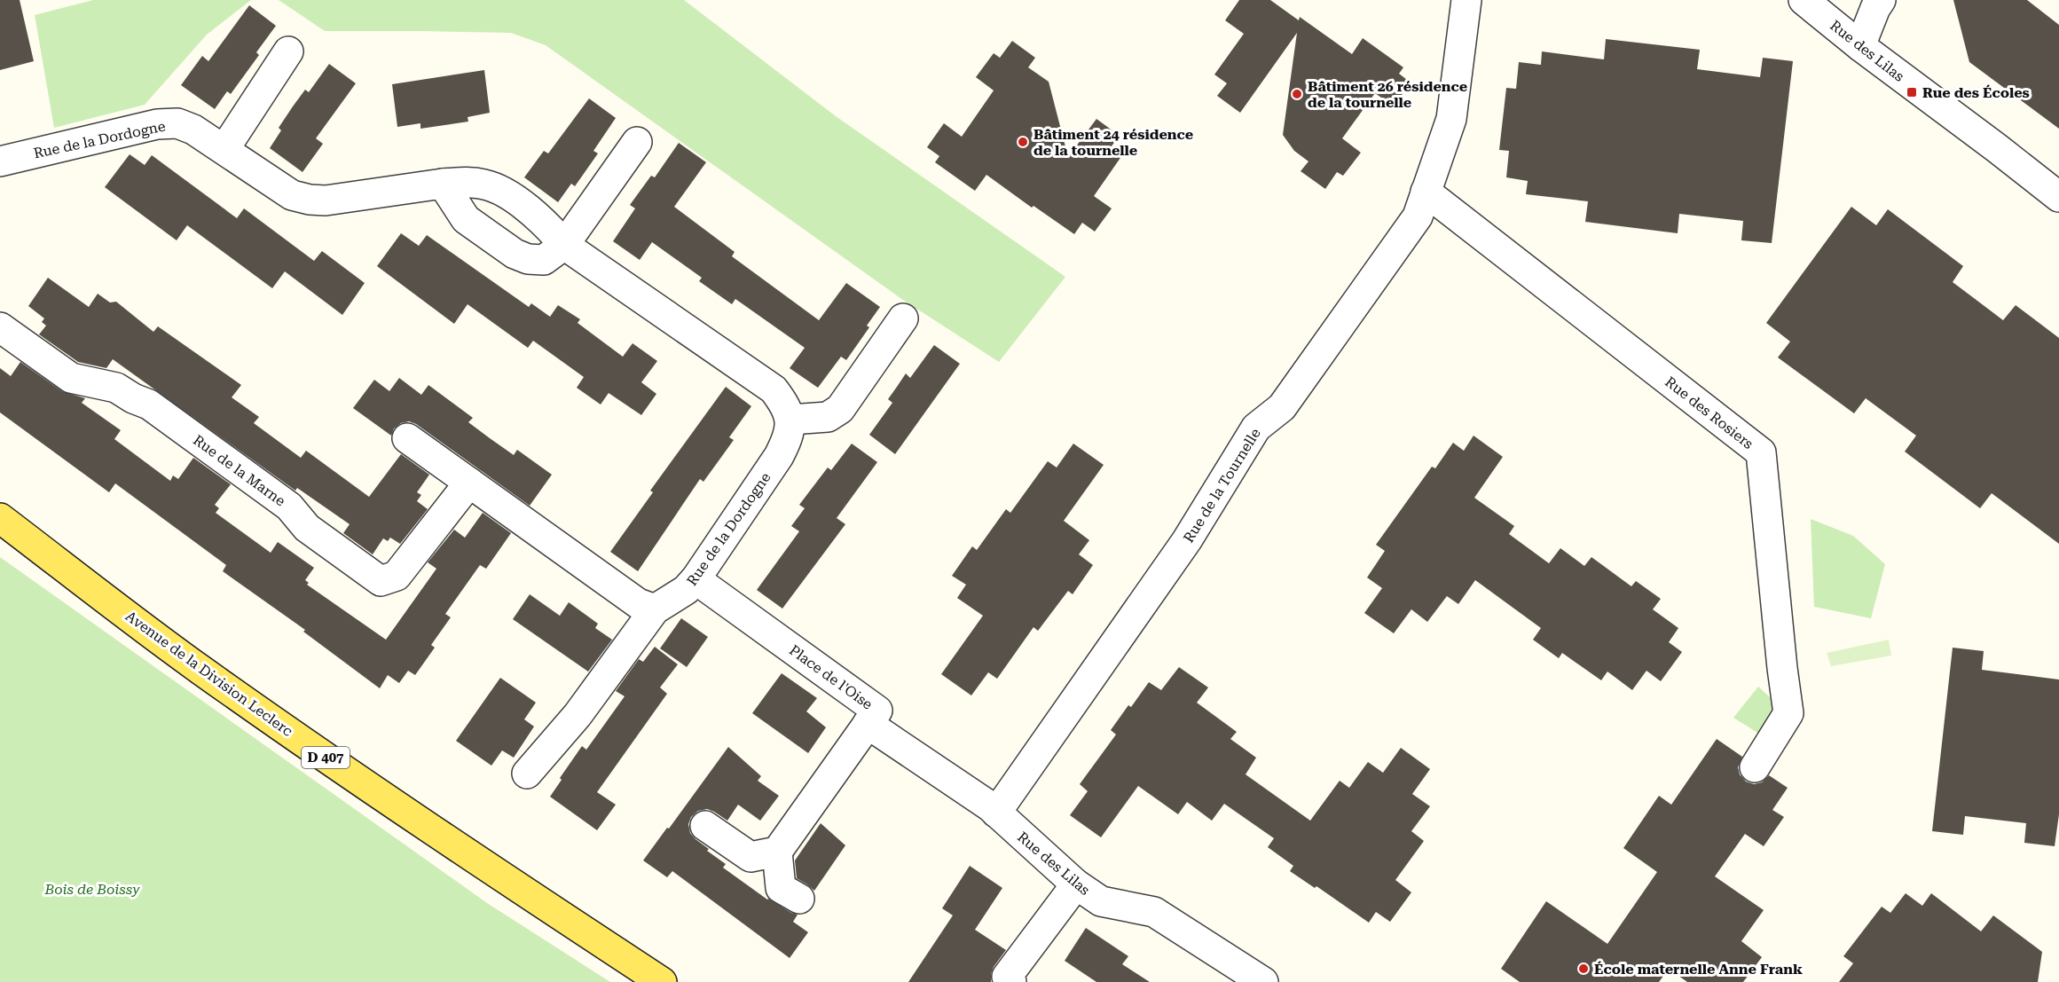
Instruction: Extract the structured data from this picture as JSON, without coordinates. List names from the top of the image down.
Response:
{
  "streets": {
    "main road": ["Avenue de la Division Leclerc", "D 407"],
    "street": [
      "Rue des Lilas",
      "Rue de la Dordogne",
      "Rue des Rosiers",
      "Rue de la Marne",
      "Rue de la Tournelle",
      "Place de l'Oise"
    ]
  },
  "crossings": [
    ["Rue des Lilas", "Rue de la Tournelle"],
    ["Rue des Lilas", "Place de l'Oise"],
    ["Rue de la Dordogne", "Place de l'Oise"],
    ["Rue des Rosiers", "Rue de la Tournelle"]
  ],
  "parks": ["Bois de Boissy"],
  "places": {
    "transit": ["Rue des Écoles"],
    "other": ["Bâtiment 26 résidence de la tournelle", "Bâtiment 24 résidence de la tournelle", "École maternelle Anne Frank"]
  }
}
